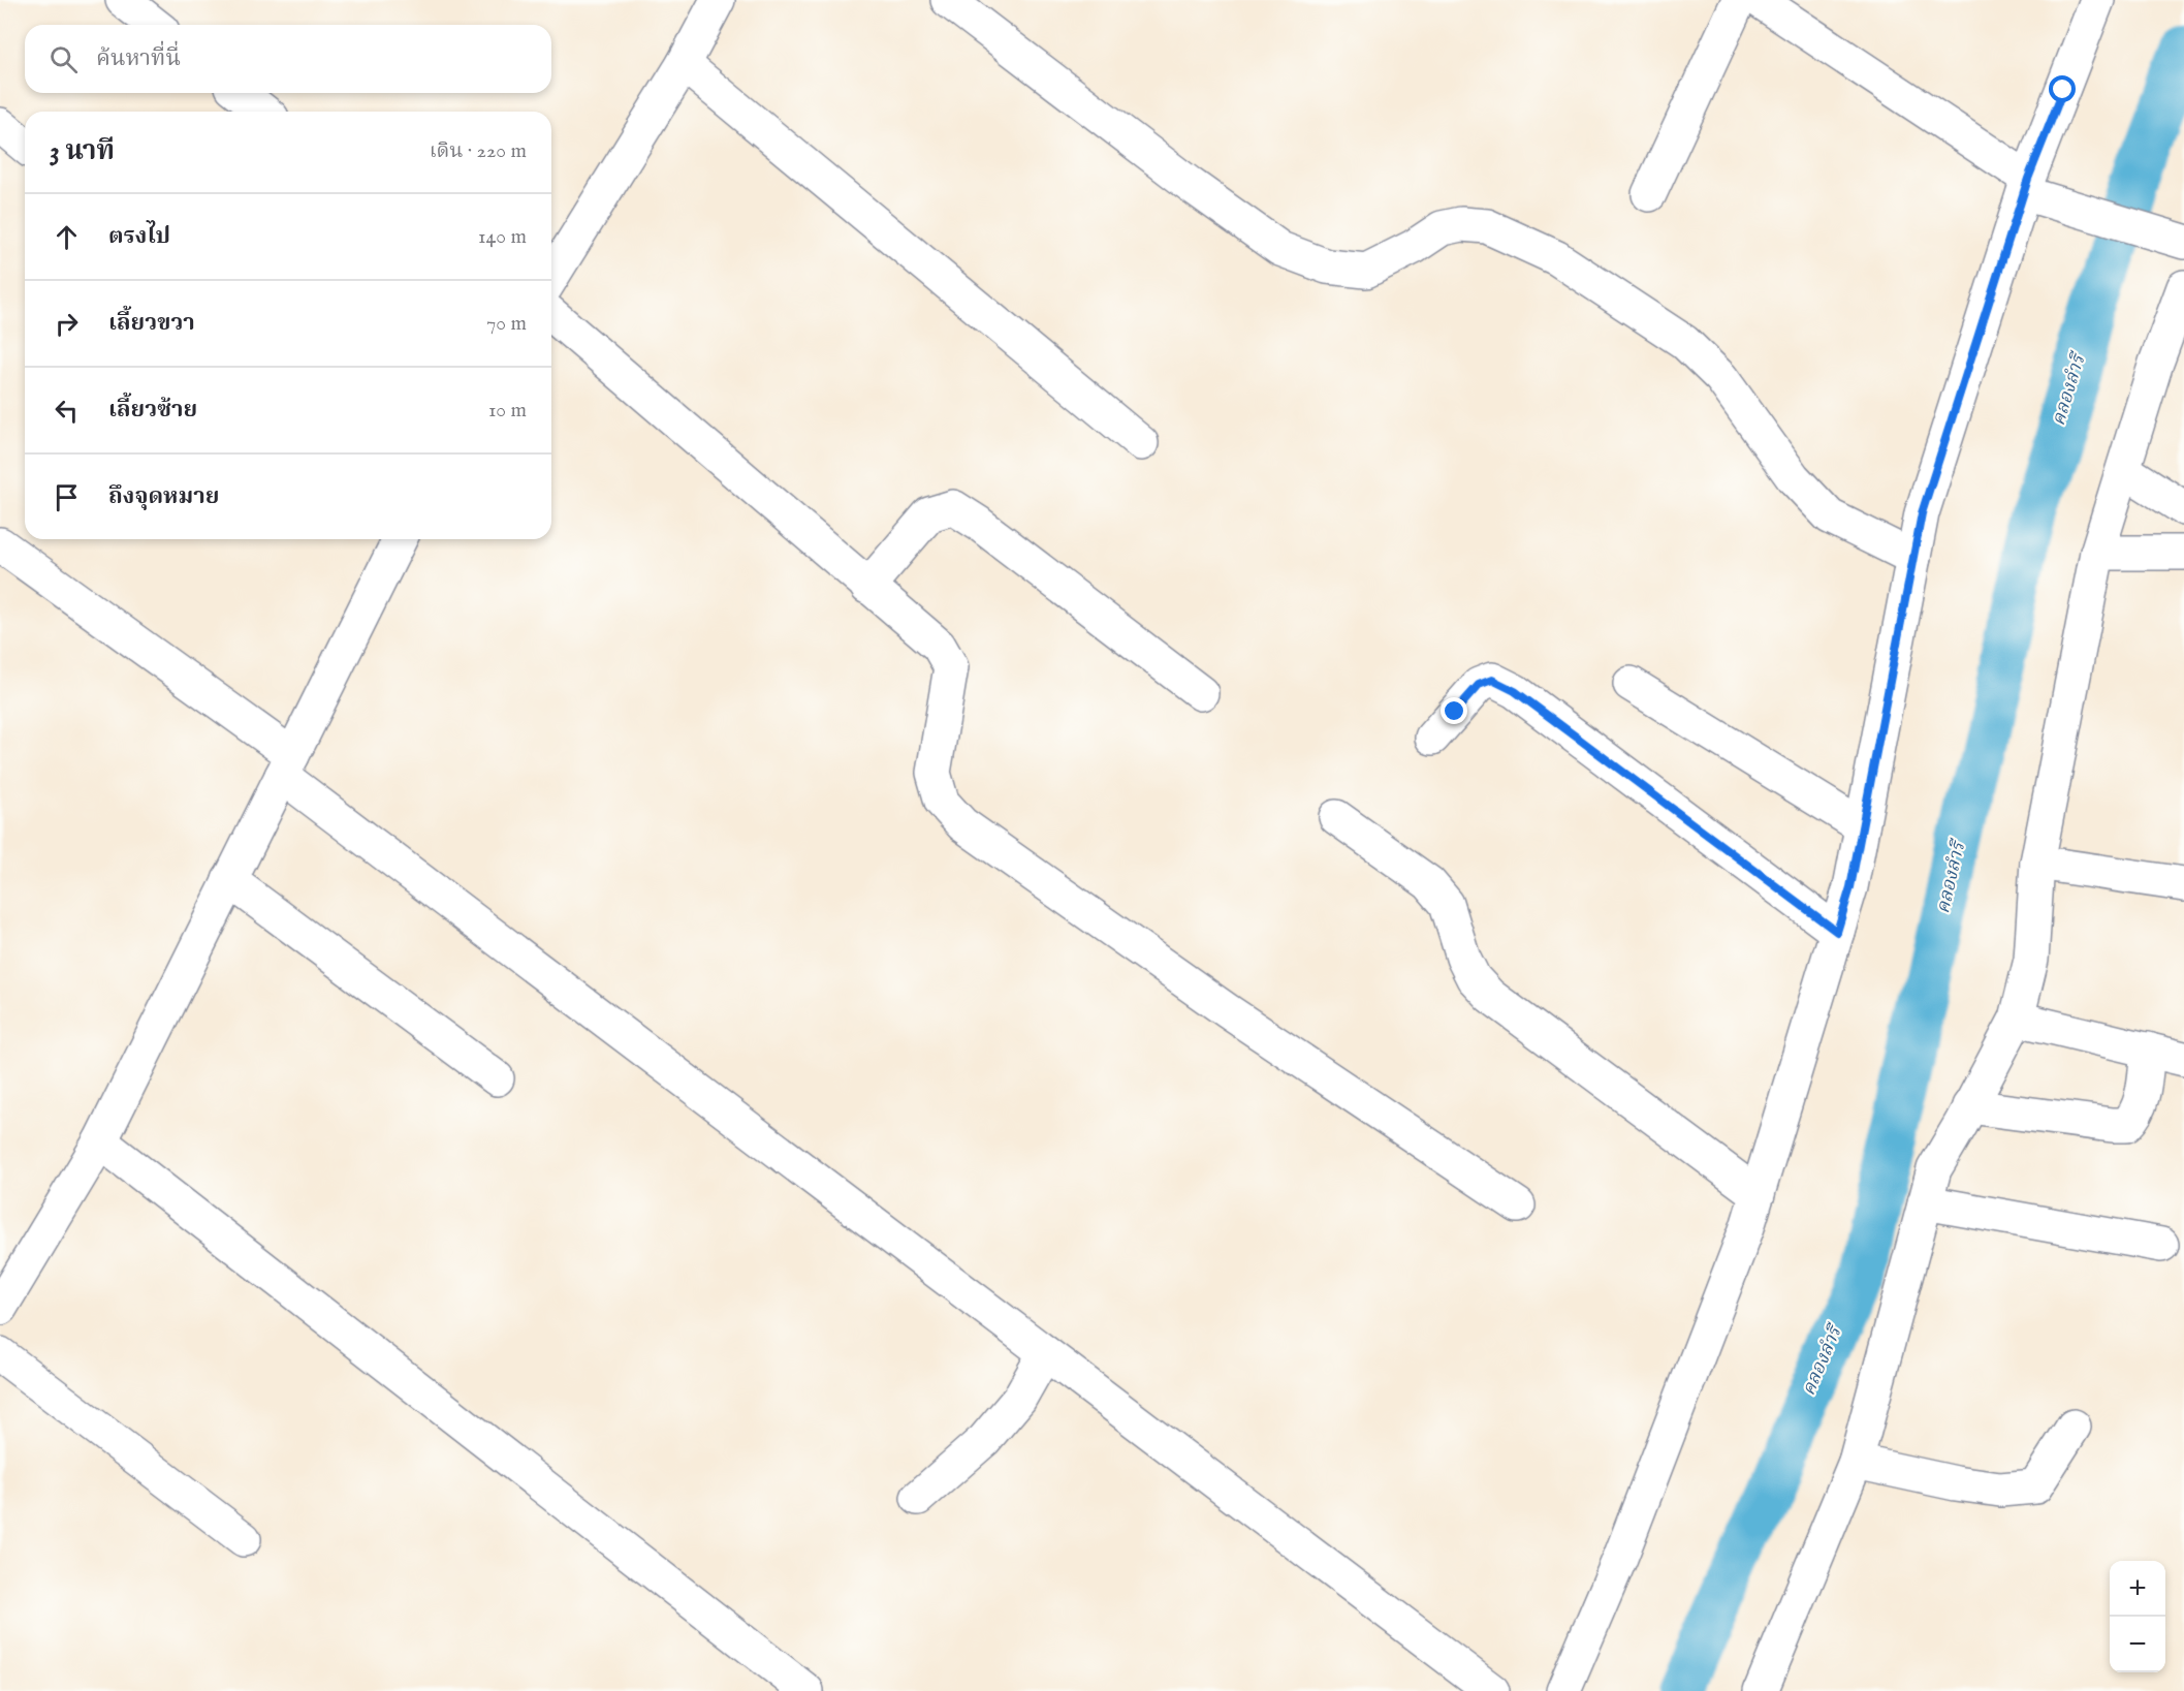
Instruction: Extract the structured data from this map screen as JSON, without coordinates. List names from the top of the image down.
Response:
{
  "water": ["คลองลำรี"],
  "page": {
    "search": "ค้นหาที่นี่",
    "heading": ["3 นาที", "เดิน · 220 m"],
    "list": [
      ["ตรงไป", "140 m"],
      ["เลี้ยวขวา", "70 m"],
      ["เลี้ยวซ้าย", "10 m"],
      "ถึงจุดหมาย"
    ],
    "map_buttons": ["+", "−"]
  }
}
